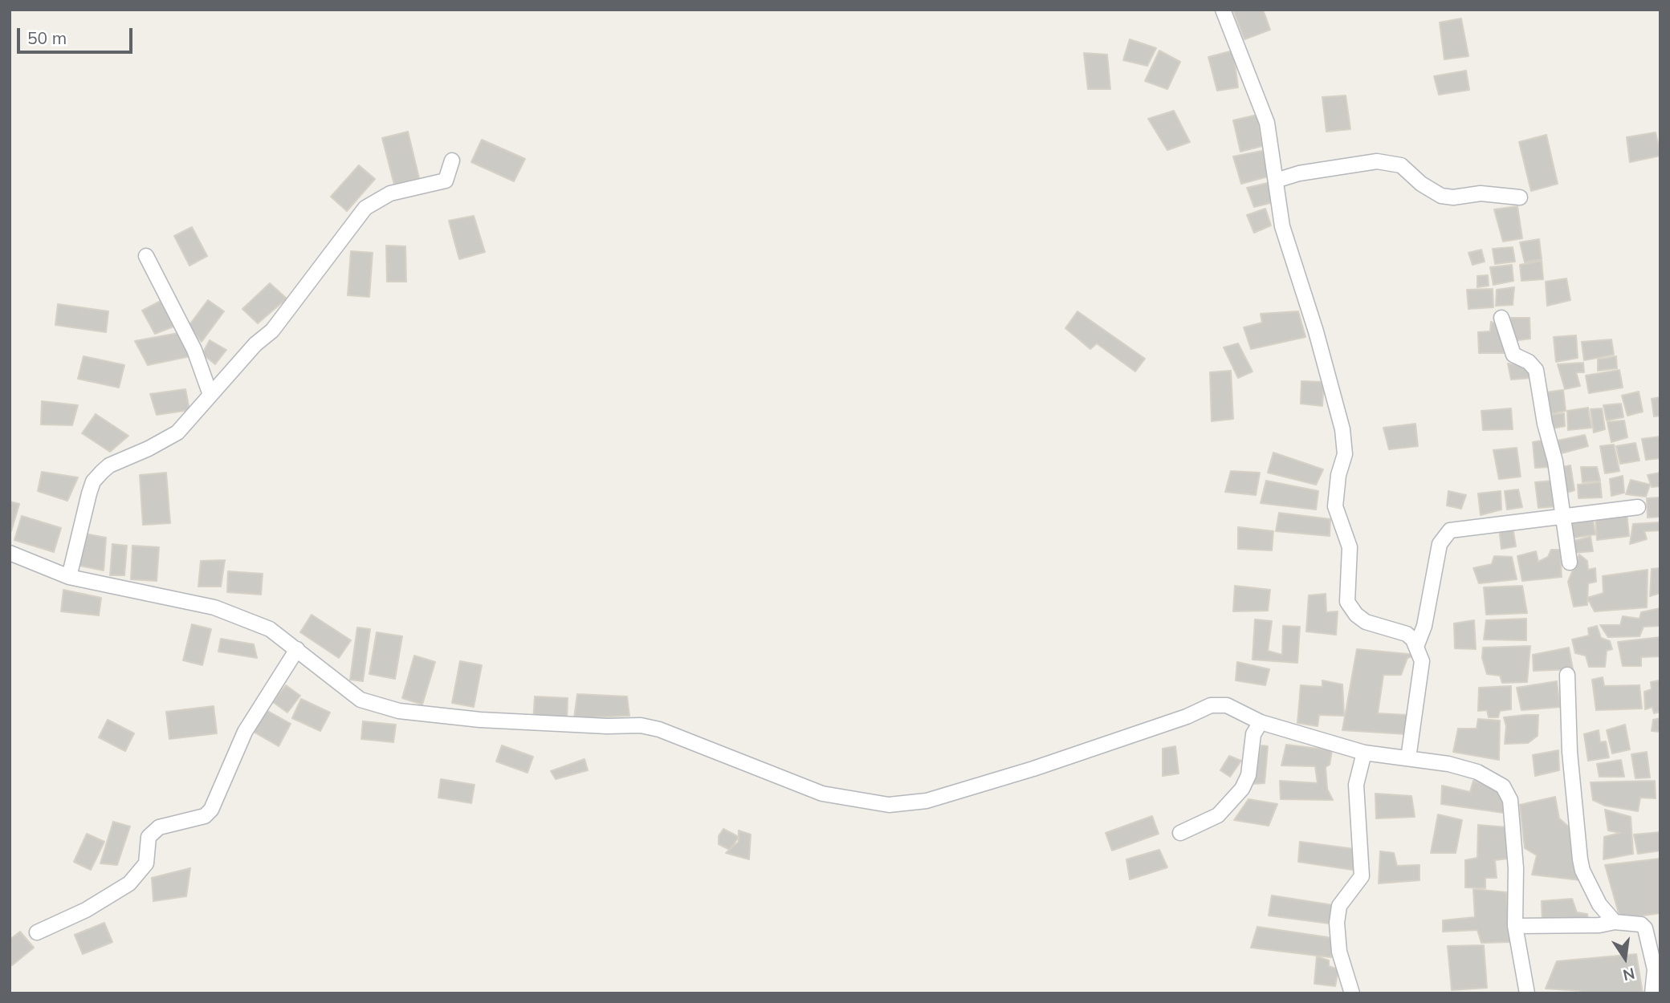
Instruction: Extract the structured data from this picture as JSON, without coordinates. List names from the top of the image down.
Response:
{
  "scale_bar": "50 m",
  "north": "bottom"
}
